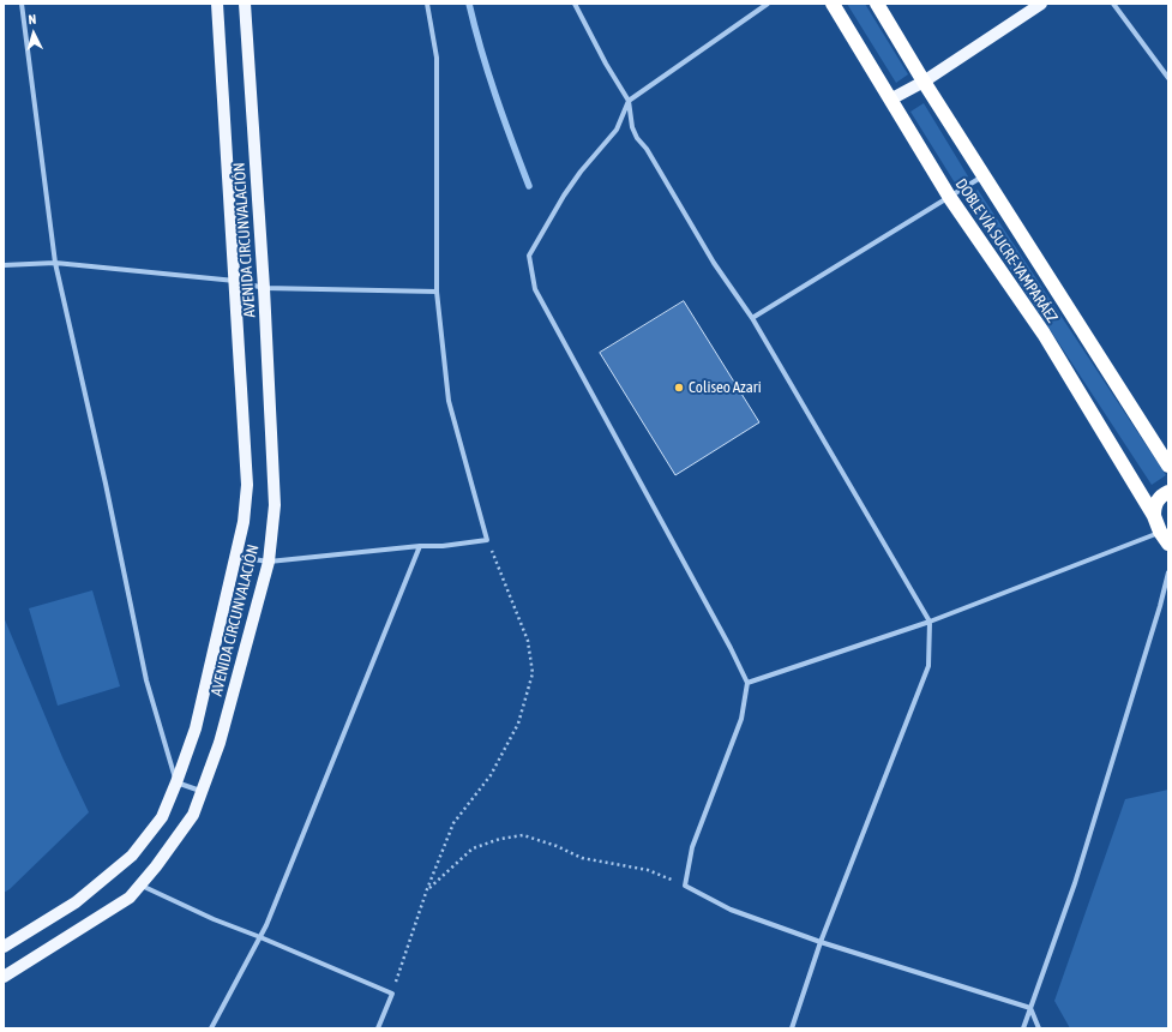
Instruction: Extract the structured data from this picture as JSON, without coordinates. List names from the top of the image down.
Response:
{
  "streets": {
    "highway": ["DOBLE VÍA SUCRE-YAMPARÁEZ"],
    "main road": ["AVENIDA CIRCUNVALACIÓN"]
  },
  "places": ["Coliseo Azari"],
  "north": "top"
}
